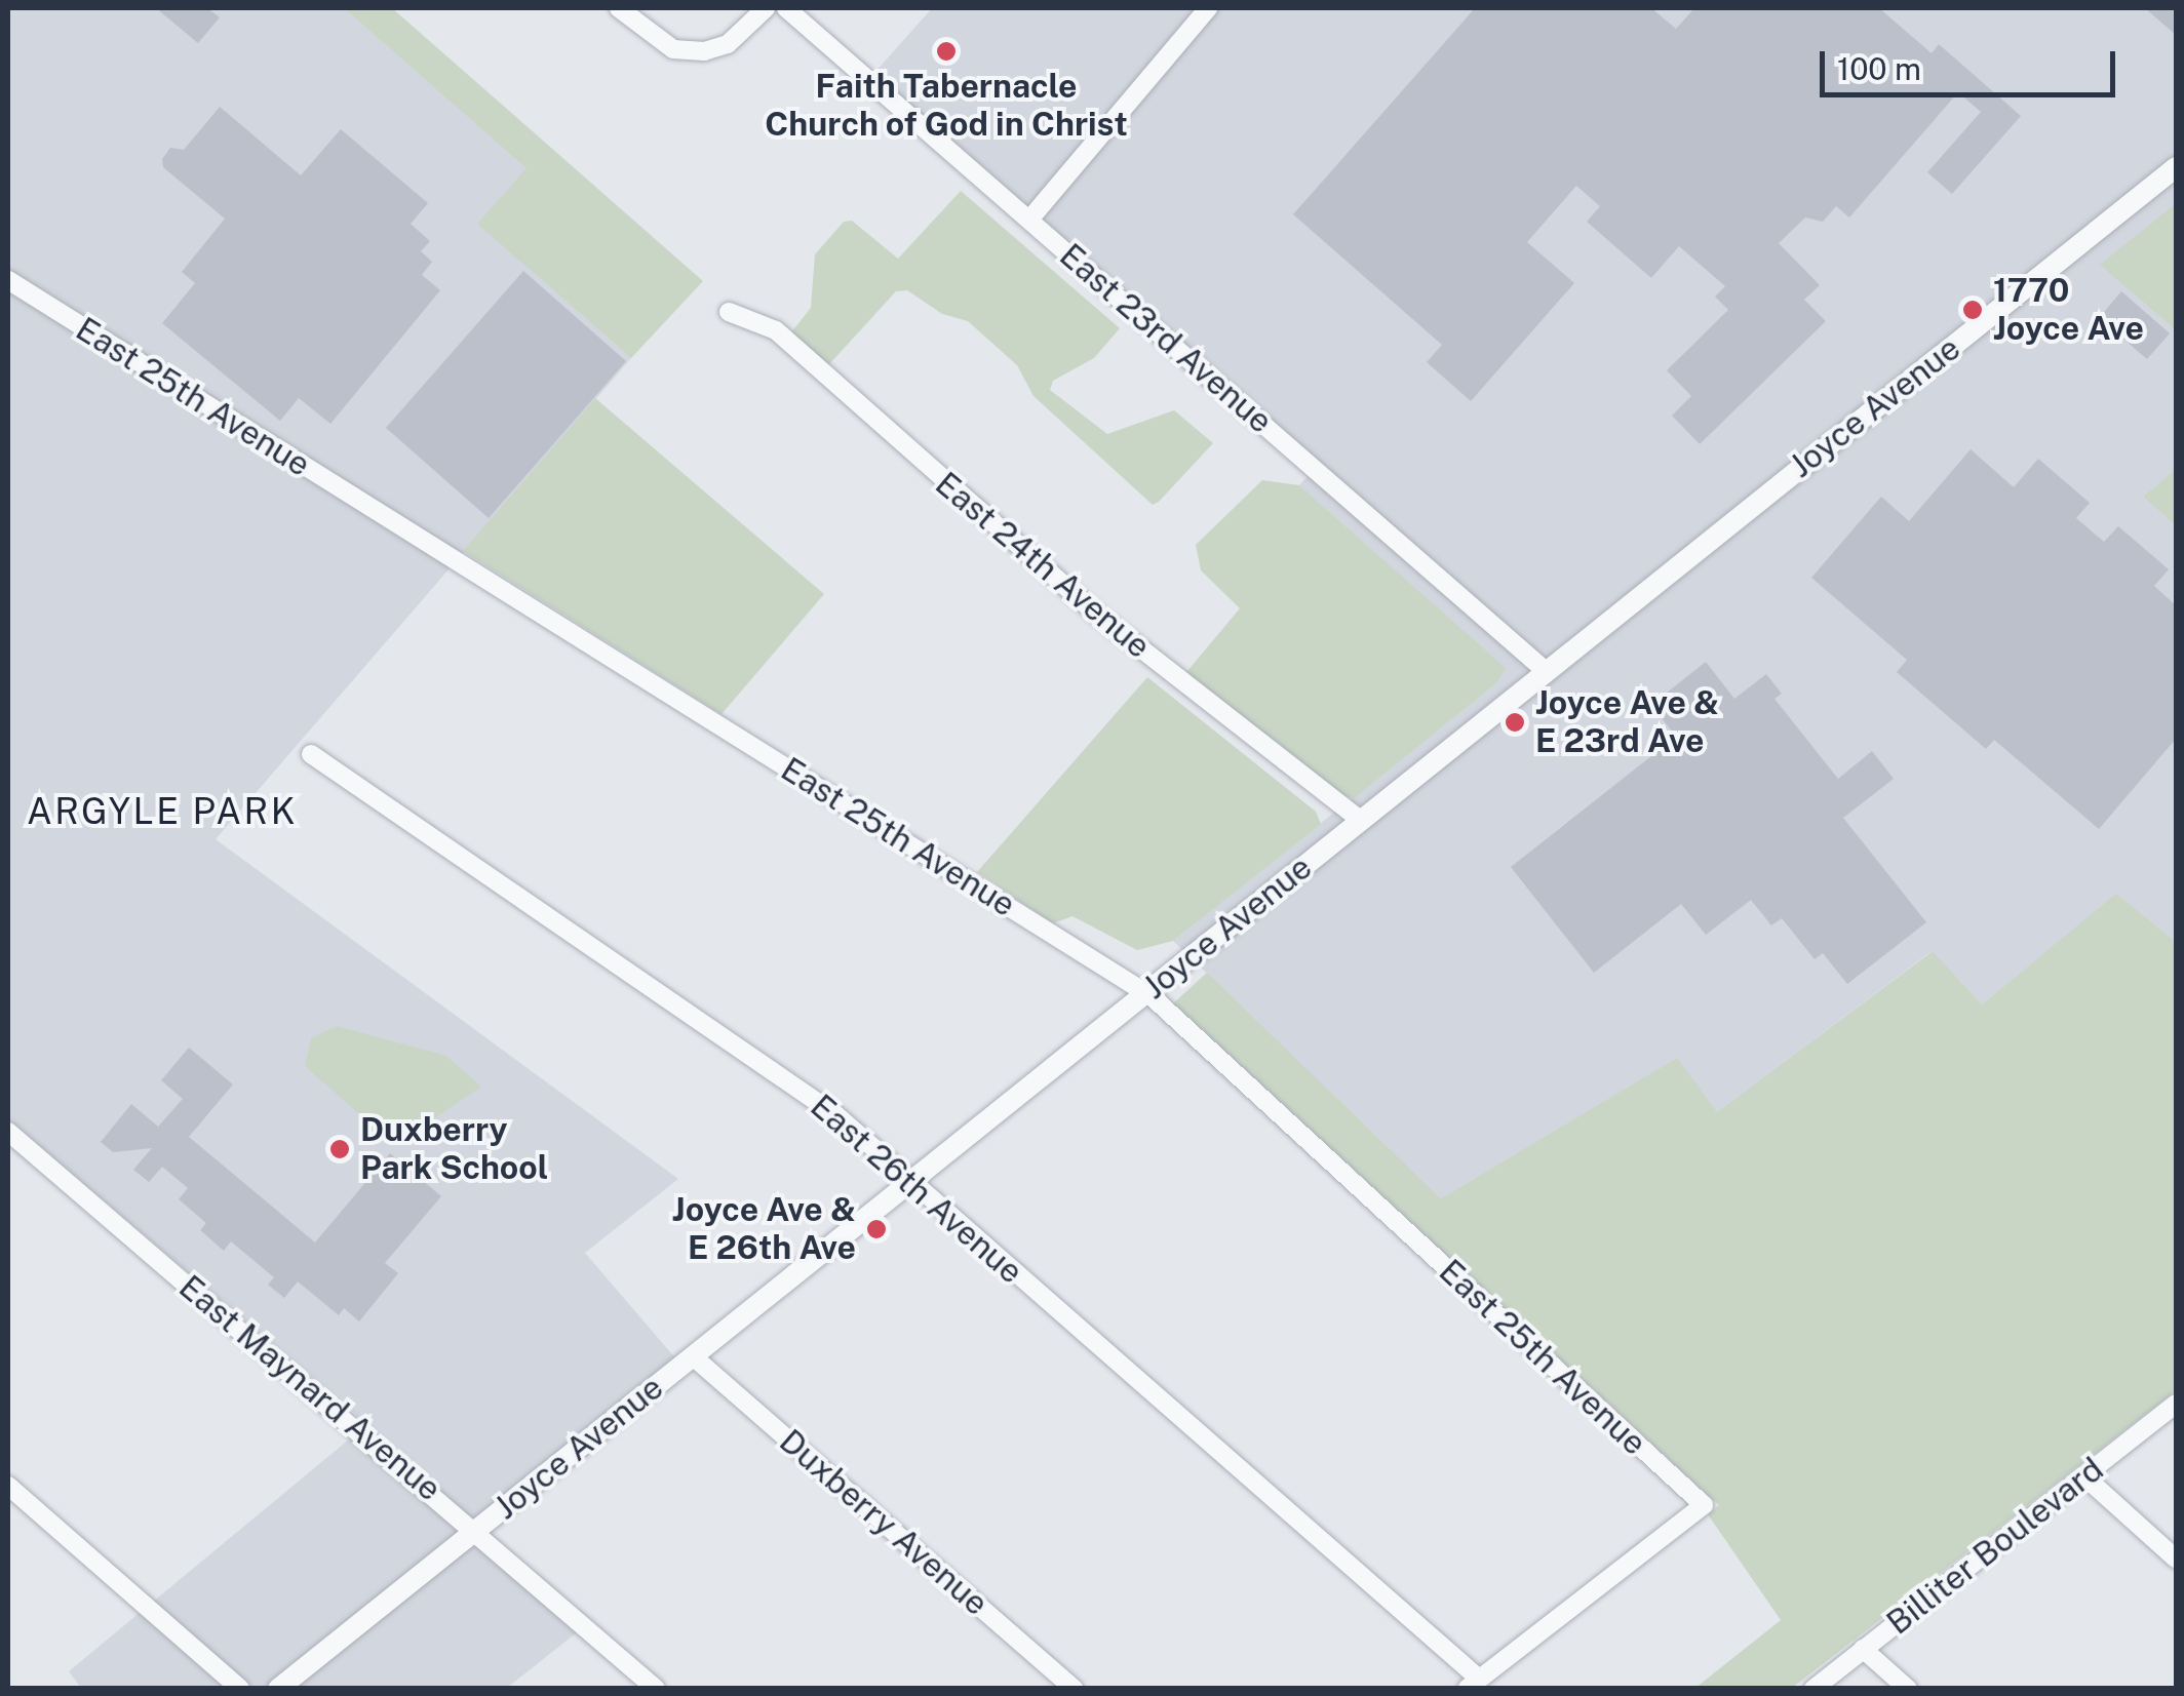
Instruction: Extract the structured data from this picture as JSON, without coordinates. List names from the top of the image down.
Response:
{
  "streets": {
    "street": [
      "East 23rd Avenue",
      "East 25th Avenue",
      "Joyce Avenue",
      "East 24th Avenue",
      "East 26th Avenue",
      "East Maynard Avenue",
      "Duxberry Avenue",
      "Billiter Boulevard"
    ]
  },
  "crossings": [
    ["East 23rd Avenue", "Joyce Avenue"],
    ["East 25th Avenue", "Joyce Avenue"],
    ["East 25th Avenue", "East 26th Avenue"],
    ["Joyce Avenue", "East 24th Avenue"],
    ["Joyce Avenue", "East 26th Avenue"],
    ["Joyce Avenue", "East Maynard Avenue"],
    ["Joyce Avenue", "Duxberry Avenue"]
  ],
  "districts": ["ARGYLE PARK"],
  "places": [
    "Faith Tabernacle Church of God in Christ",
    "1770 Joyce Ave",
    "Joyce Ave & E 23rd Ave",
    "Duxberry Park School",
    "Joyce Ave & E 26th Ave"
  ],
  "scale_bar": "100 m"
}
